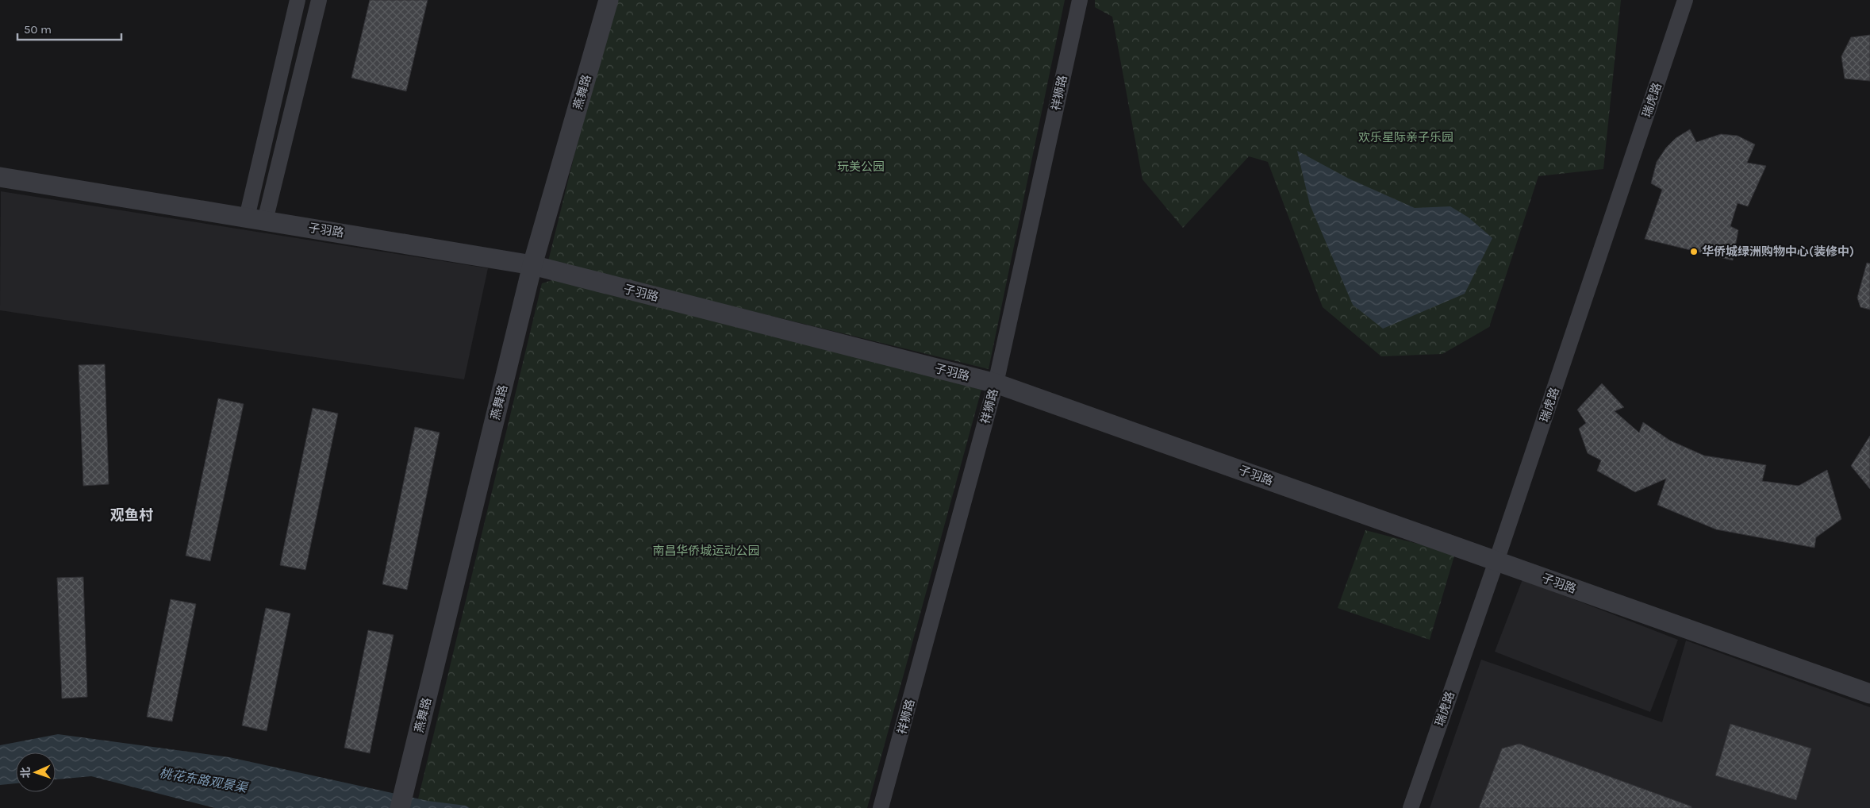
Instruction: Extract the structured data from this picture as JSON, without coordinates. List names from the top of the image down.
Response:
{
  "streets": {
    "street": [
      "燕舞路",
      "祥狮路",
      "瑞虎路",
      "子羽路"
    ]
  },
  "crossings": [
    ["燕舞路", "子羽路"],
    ["祥狮路", "子羽路"],
    ["瑞虎路", "子羽路"]
  ],
  "districts": ["观鱼村"],
  "water": ["桃花东路观景渠"],
  "parks": ["欢乐星际亲子乐园", "玩美公园", "南昌华侨城运动公园"],
  "places": ["华侨城绿洲购物中心(装修中)"],
  "scale_bar": "50 m",
  "north": "left"
}
